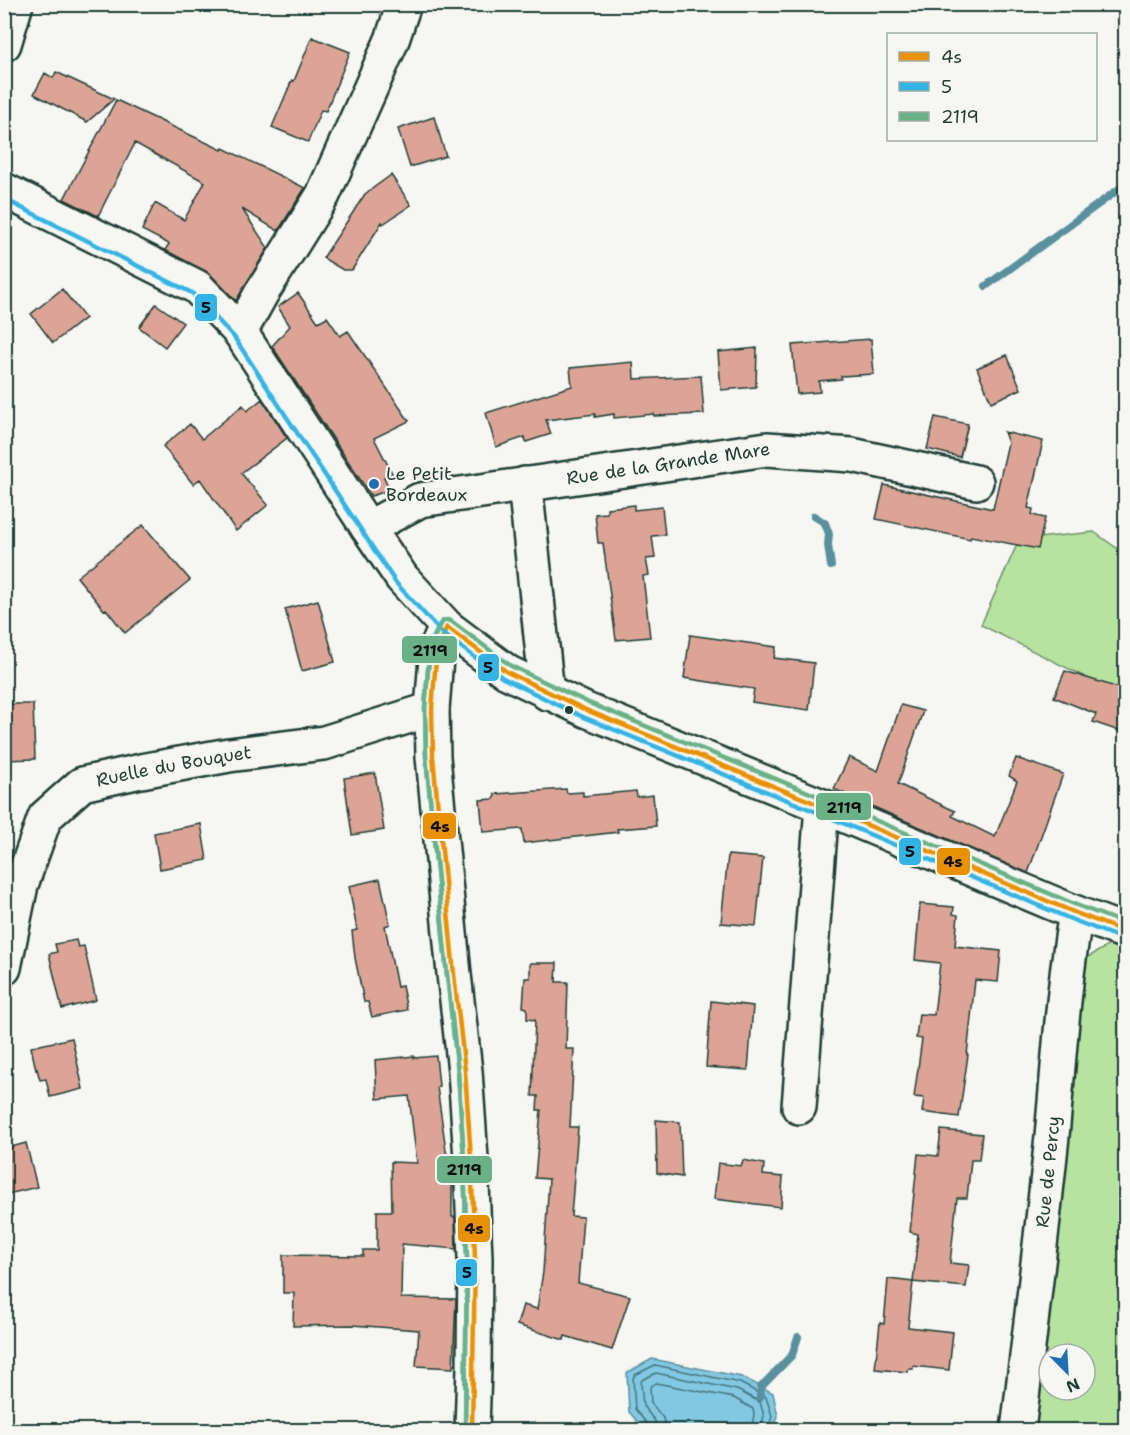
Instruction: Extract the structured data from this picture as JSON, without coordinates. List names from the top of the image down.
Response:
{
  "streets": {
    "street": ["Rue de la Grande Mare", "Ruelle du Bouquet", "Rue de Percy"]
  },
  "places": ["Le Petit Bordeaux"],
  "lines": ["transit line 5", "transit line 2119", "transit line 4s"],
  "legend": ["4s", "5", "2119"],
  "north": "bottom right"
}
